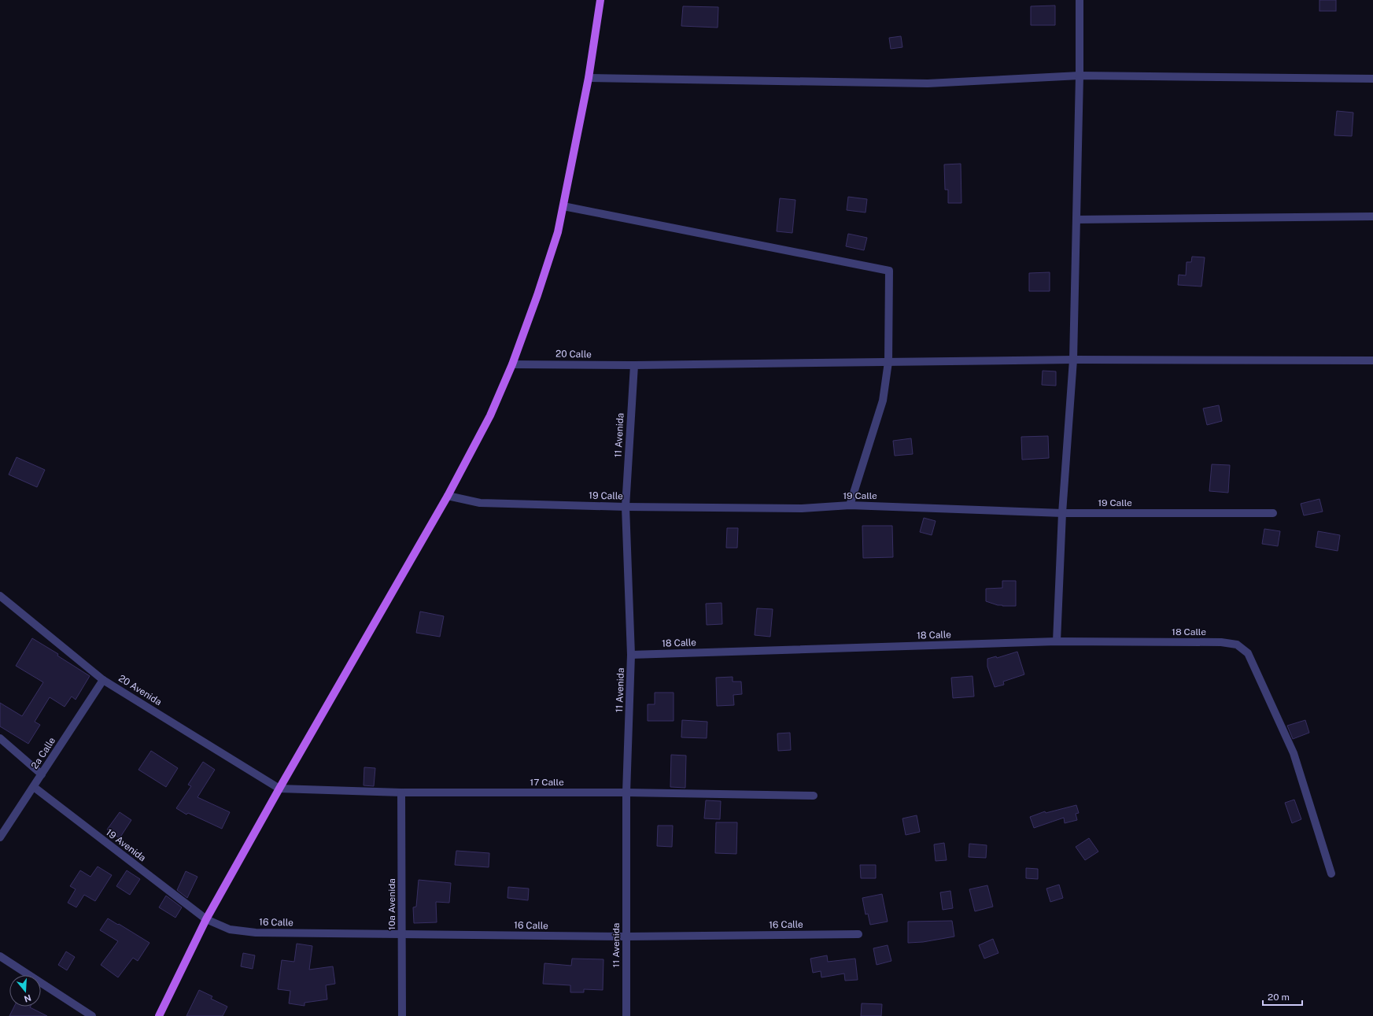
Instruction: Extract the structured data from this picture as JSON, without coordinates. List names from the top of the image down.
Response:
{
  "streets": {
    "street": [
      "20 Calle",
      "11 Avenida",
      "19 Calle",
      "18 Calle",
      "20 Avenida",
      "2a Calle",
      "17 Calle",
      "19 Avenida",
      "10a Avenida",
      "16 Calle"
    ]
  },
  "crossings": [
    ["20 Calle", "11 Avenida"],
    ["11 Avenida", "19 Calle"],
    ["11 Avenida", "18 Calle"],
    ["11 Avenida", "17 Calle"],
    ["11 Avenida", "16 Calle"],
    ["20 Avenida", "2a Calle"],
    ["20 Avenida", "17 Calle"],
    ["2a Calle", "19 Avenida"],
    ["17 Calle", "10a Avenida"],
    ["19 Avenida", "16 Calle"],
    ["10a Avenida", "16 Calle"]
  ],
  "scale_bar": "20 m",
  "north": "bottom"
}
